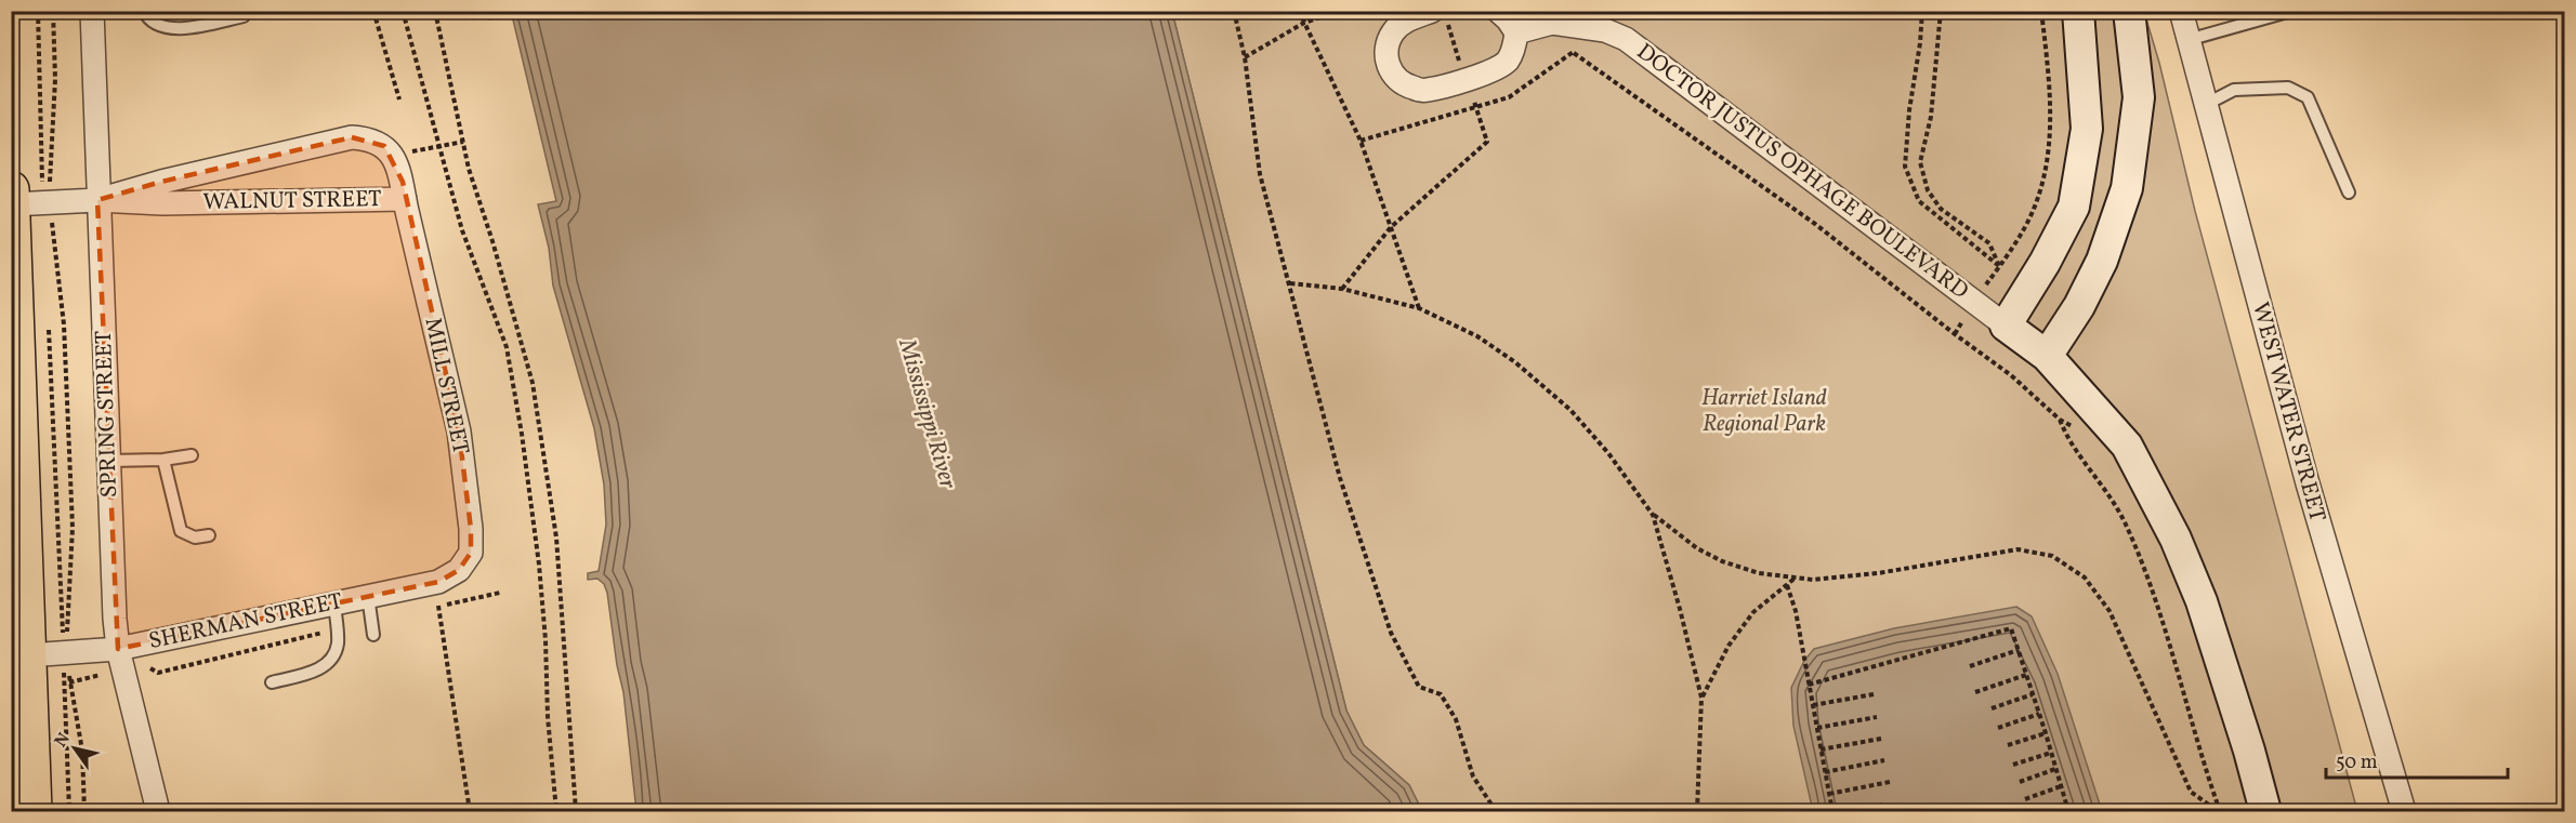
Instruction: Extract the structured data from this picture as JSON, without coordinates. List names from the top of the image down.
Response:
{
  "streets": {
    "street": [
      "DOCTOR JUSTUS OPHAGE BOULEVARD",
      "WALNUT STREET",
      "MILL STREET",
      "WEST WATER STREET",
      "SPRING STREET",
      "SHERMAN STREET"
    ]
  },
  "crossings": [
    ["WALNUT STREET", "MILL STREET"],
    ["WALNUT STREET", "SPRING STREET"],
    ["MILL STREET", "SHERMAN STREET"],
    ["SPRING STREET", "SHERMAN STREET"]
  ],
  "water": ["Mississippi River"],
  "parks": ["Harriet Island Regional Park"],
  "scale_bar": "50 m",
  "north": "top left"
}
